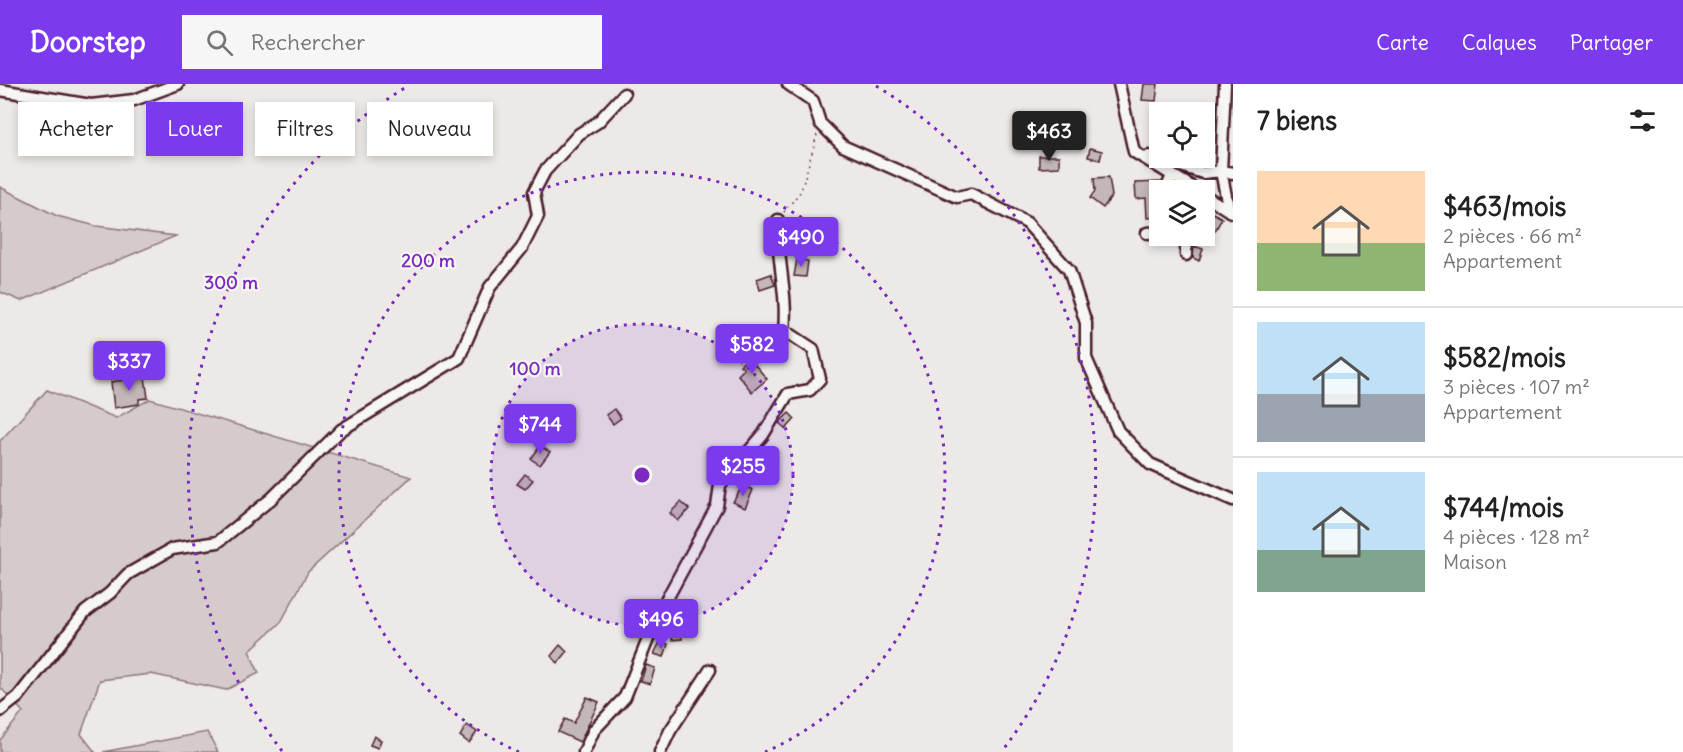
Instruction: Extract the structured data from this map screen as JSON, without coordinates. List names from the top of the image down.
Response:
{
  "page": {
    "header": "Doorstep",
    "search": "Rechercher",
    "nav": ["Carte", "Calques", "Partager"],
    "heading": "7 biens",
    "chip": [
      "Acheter",
      "Louer",
      "Filtres",
      "Nouveau"
    ],
    "price": [
      "$463",
      "$490",
      "$582",
      "$337",
      "$744",
      "$255",
      "$496"
    ],
    "list": [
      {
        "name": "$463/mois",
        "note": "2 pièces · 66 m² · Appartement"
      },
      {
        "name": "$582/mois",
        "note": "3 pièces · 107 m² · Appartement"
      },
      {
        "name": "$744/mois",
        "note": "4 pièces · 128 m² · Maison"
      }
    ]
  },
  "rings": ["200 m", "300 m", "100 m"]
}
